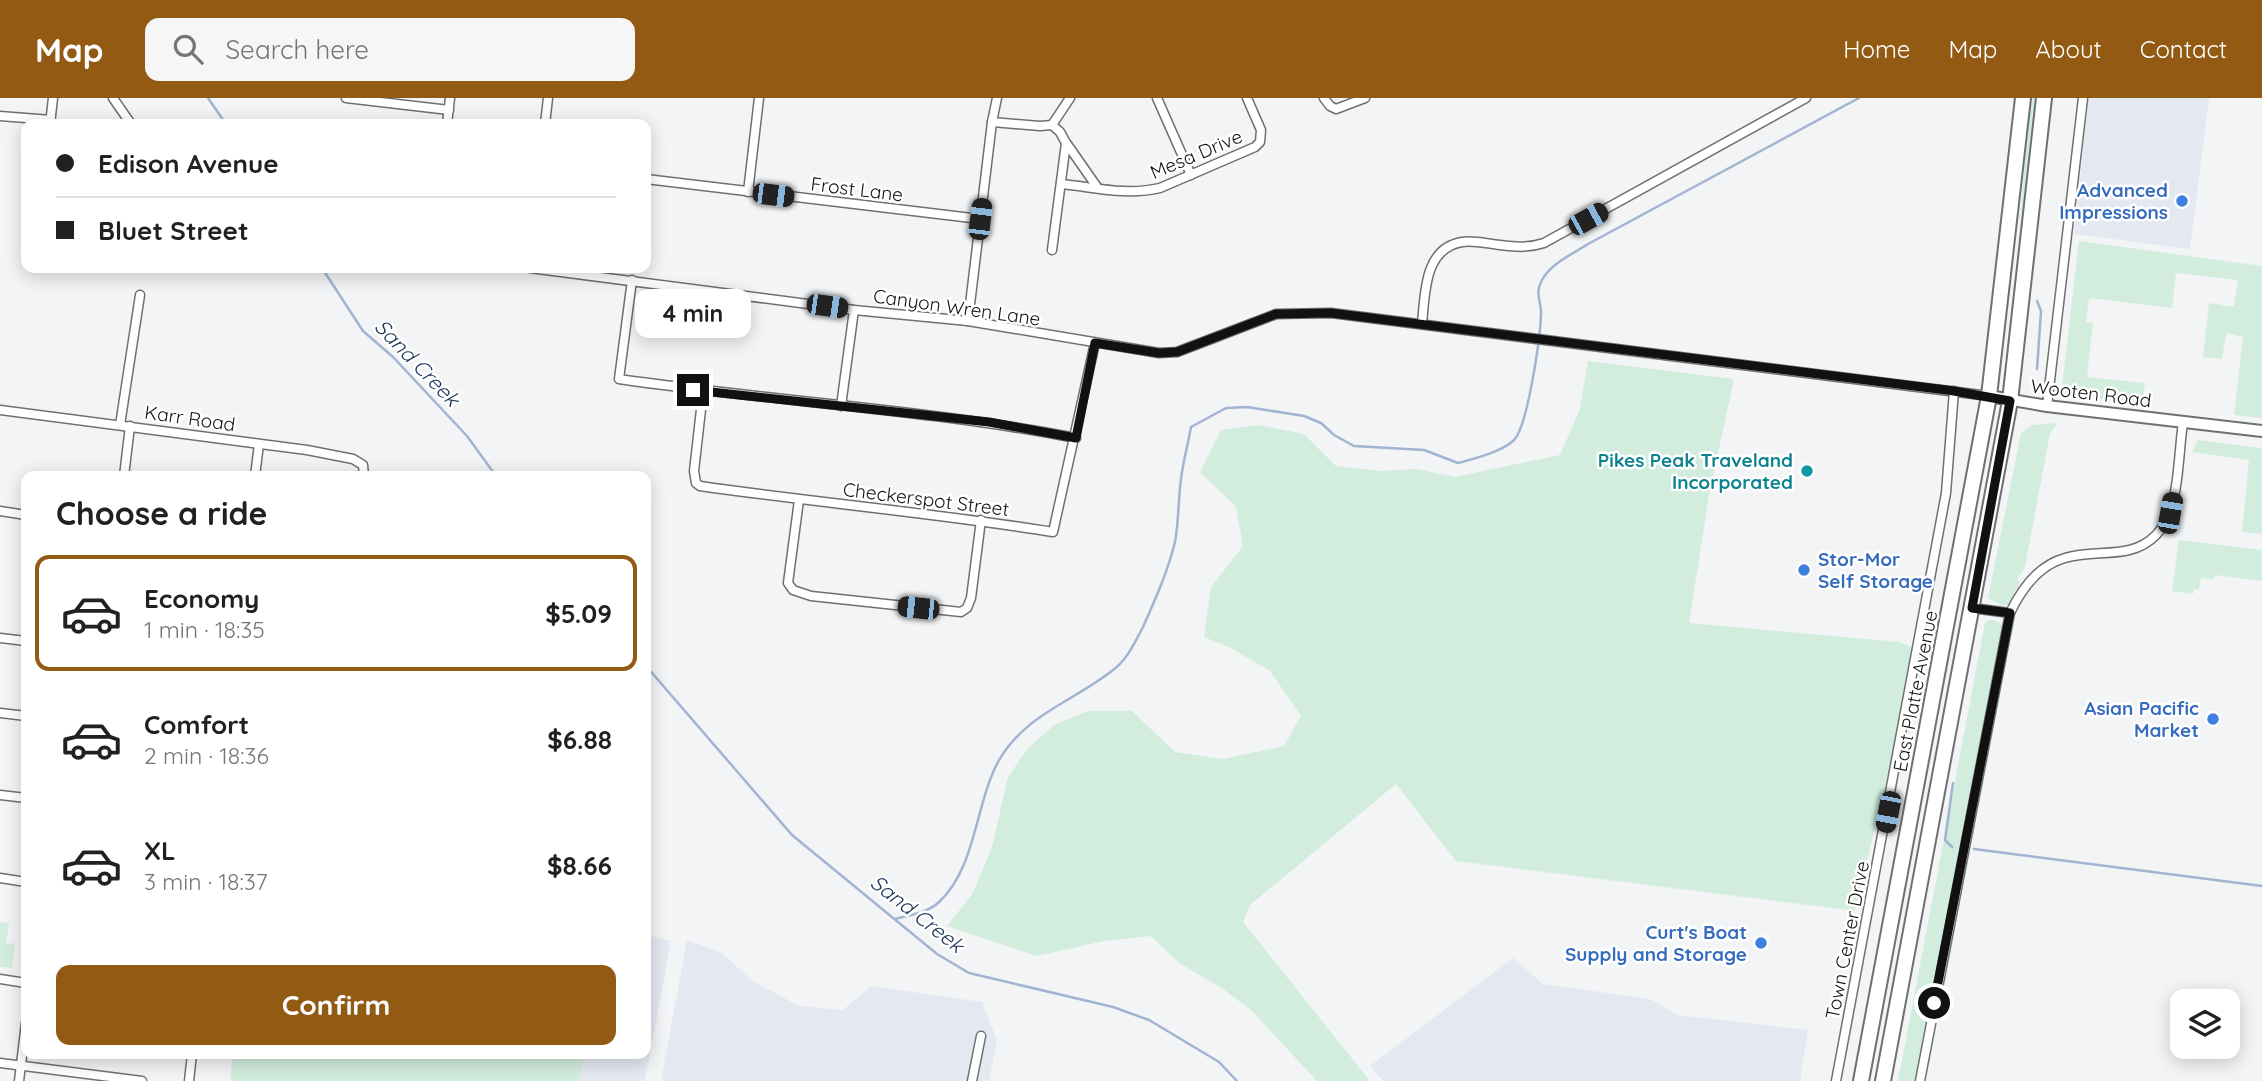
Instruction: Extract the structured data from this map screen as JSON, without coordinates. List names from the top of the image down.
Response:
{
  "streets": {
    "highway": ["East Platte Avenue"],
    "street": [
      "Mesa Drive",
      "Frost Lane",
      "Canyon Wren Lane",
      "Wooten Road",
      "Karr Road",
      "Checkerspot Street",
      "Town Center Drive"
    ]
  },
  "crossings": [
    ["Canyon Wren Lane", "Wooten Road"],
    ["Canyon Wren Lane", "Checkerspot Street"],
    ["Wooten Road", "East Platte Avenue"],
    ["Wooten Road", "Town Center Drive"]
  ],
  "water": ["Sand Creek"],
  "places": [
    "Advanced Impressions",
    "Pikes Peak Traveland Incorporated",
    "Stor-Mor Self Storage",
    "Asian Pacific Market",
    "Curt's Boat Supply and Storage"
  ],
  "page": {
    "header": "Map",
    "search": "Search here",
    "nav": [
      "Home",
      "Map",
      "About",
      "Contact"
    ],
    "banner": ["Edison Avenue", "Bluet Street"],
    "bubble": "4 min",
    "heading": "Choose a ride",
    "list": [
      {
        "name": "Economy",
        "note": "1 min · 18:35",
        "value": "$5.09"
      },
      {
        "name": "Comfort",
        "note": "2 min · 18:36",
        "value": "$6.88"
      },
      {
        "name": "XL",
        "note": "3 min · 18:37",
        "value": "$8.66"
      }
    ],
    "buttons": "Confirm"
  }
}
